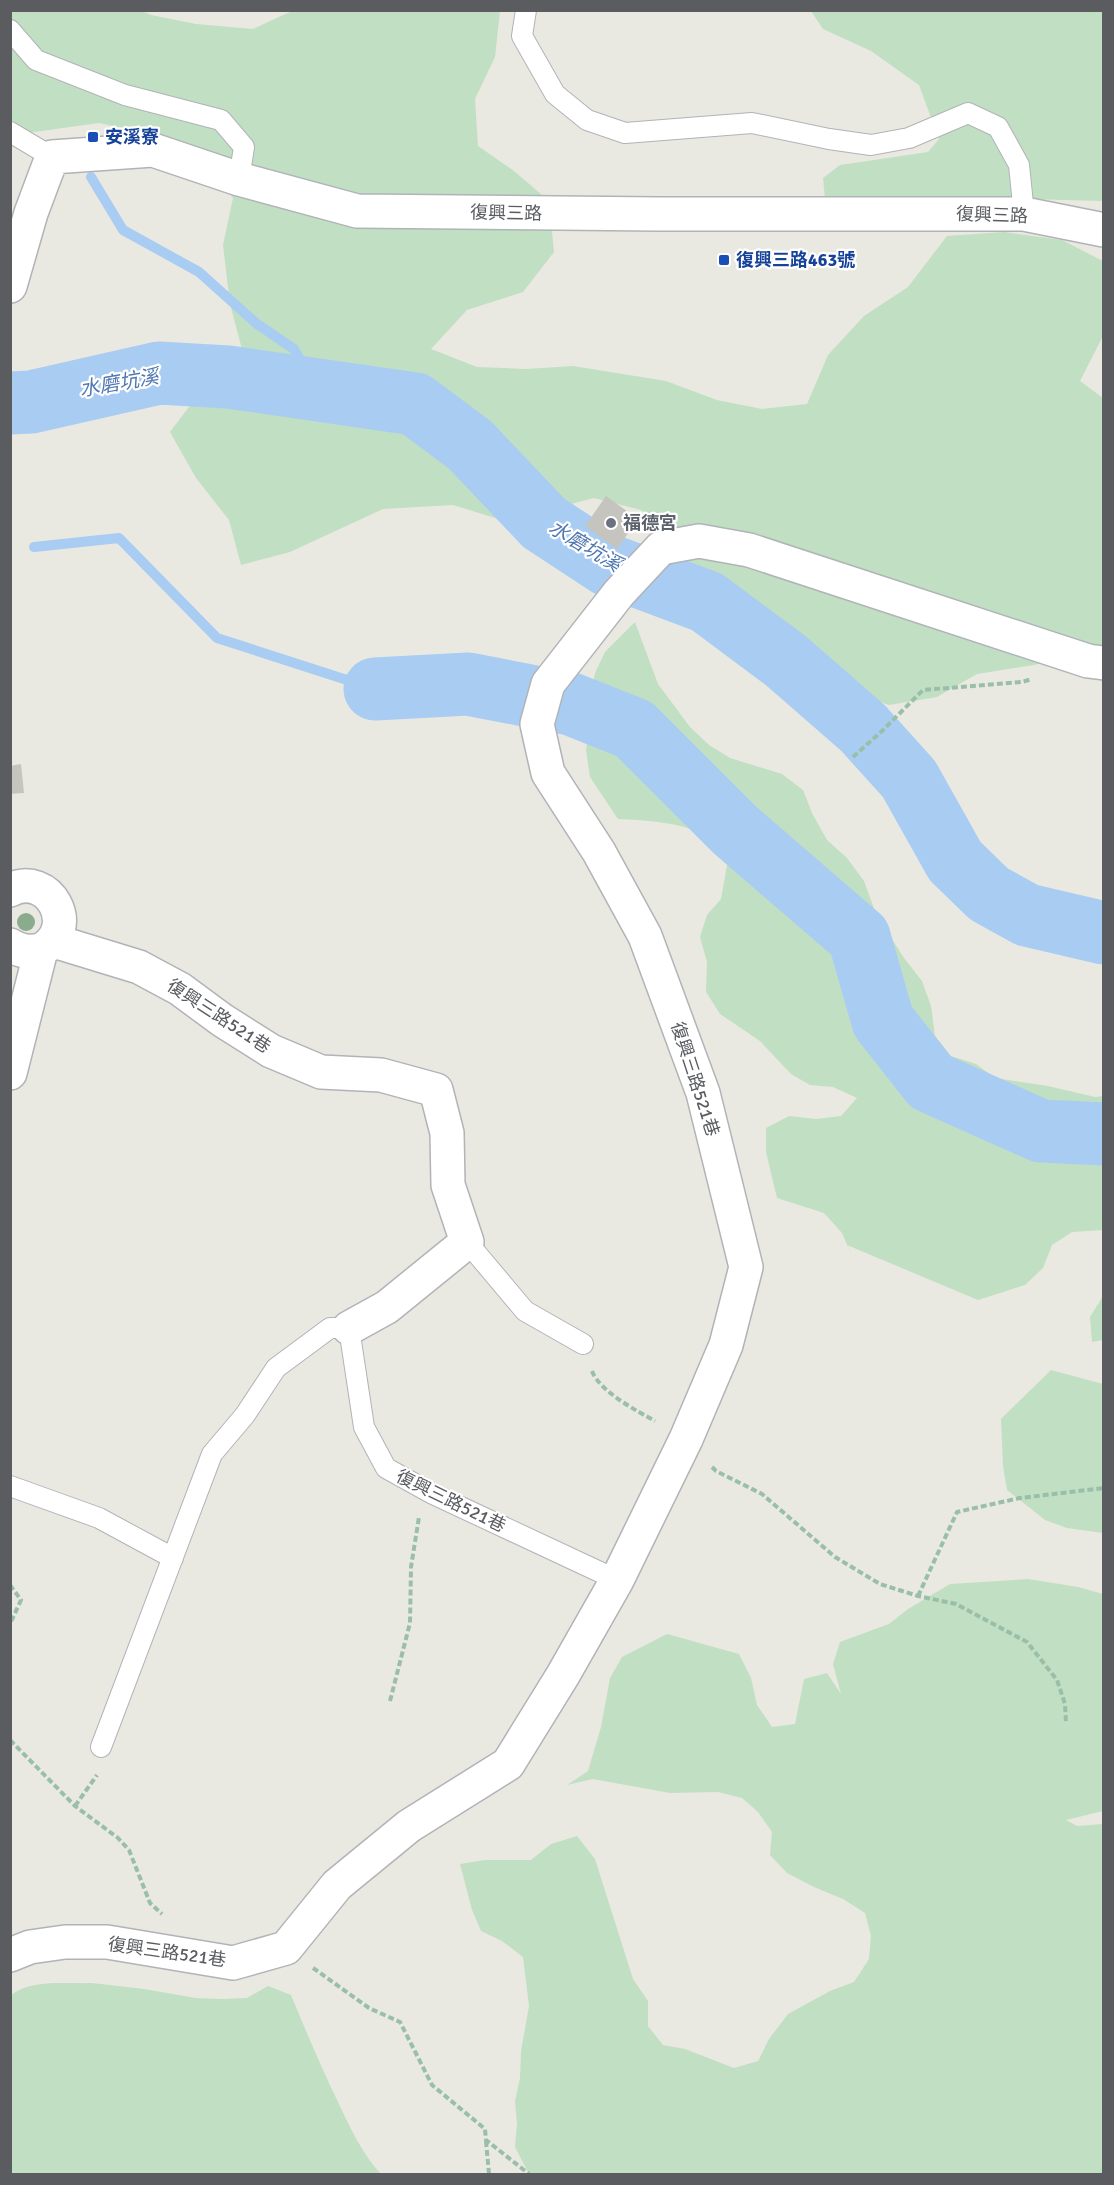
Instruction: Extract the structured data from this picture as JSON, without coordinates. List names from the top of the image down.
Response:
{
  "streets": {
    "street": ["復興三路", "復興三路521巷"]
  },
  "water": ["水磨坑溪"],
  "places": {
    "transit": ["安溪寮", "復興三路463號"],
    "other": ["福德宮"]
  }
}
